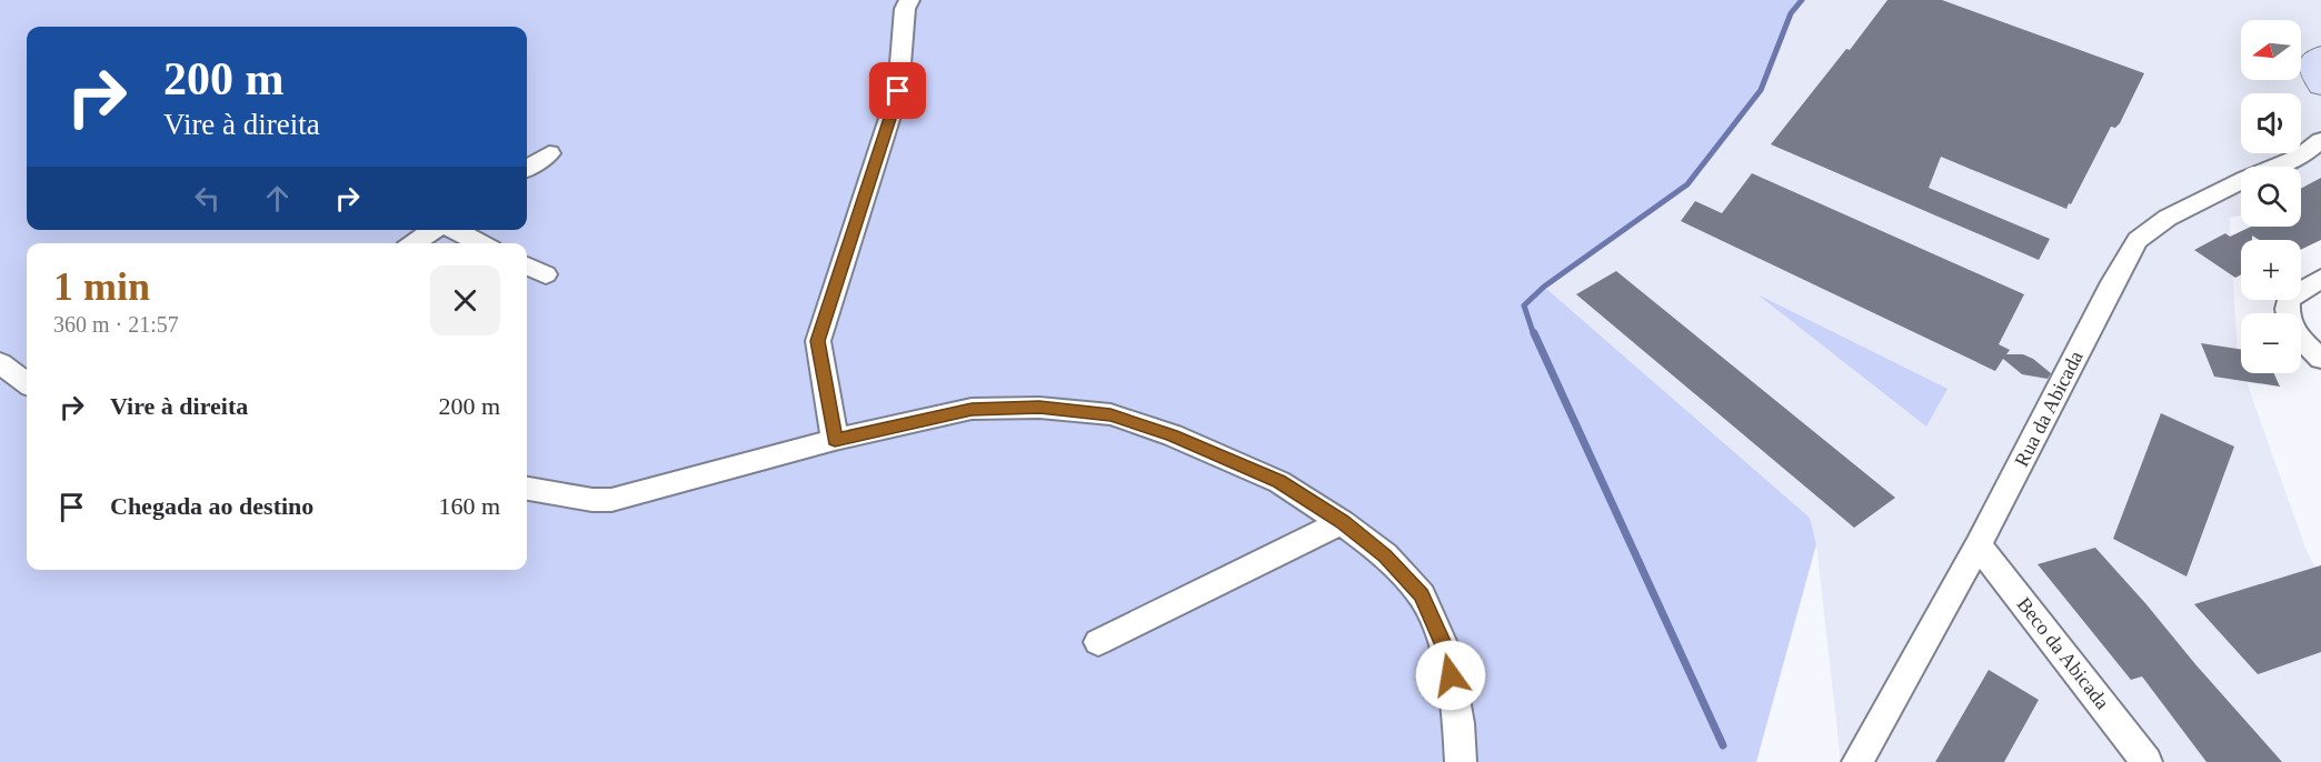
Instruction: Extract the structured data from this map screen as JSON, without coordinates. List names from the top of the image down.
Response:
{
  "streets": {
    "street": ["Rua da Abicada", "Beco da Abicada"]
  },
  "crossings": [
    ["Rua da Abicada", "Beco da Abicada"]
  ],
  "north": "left",
  "page": {
    "map_buttons": ["+", "−"],
    "turn": ["200 m", "Vire à direita"],
    "heading": ["1 min", "360 m · 21:57"],
    "list": [
      {
        "name": "Vire à direita",
        "value": "200 m"
      },
      {
        "name": "Chegada ao destino",
        "value": "160 m"
      }
    ]
  }
}
